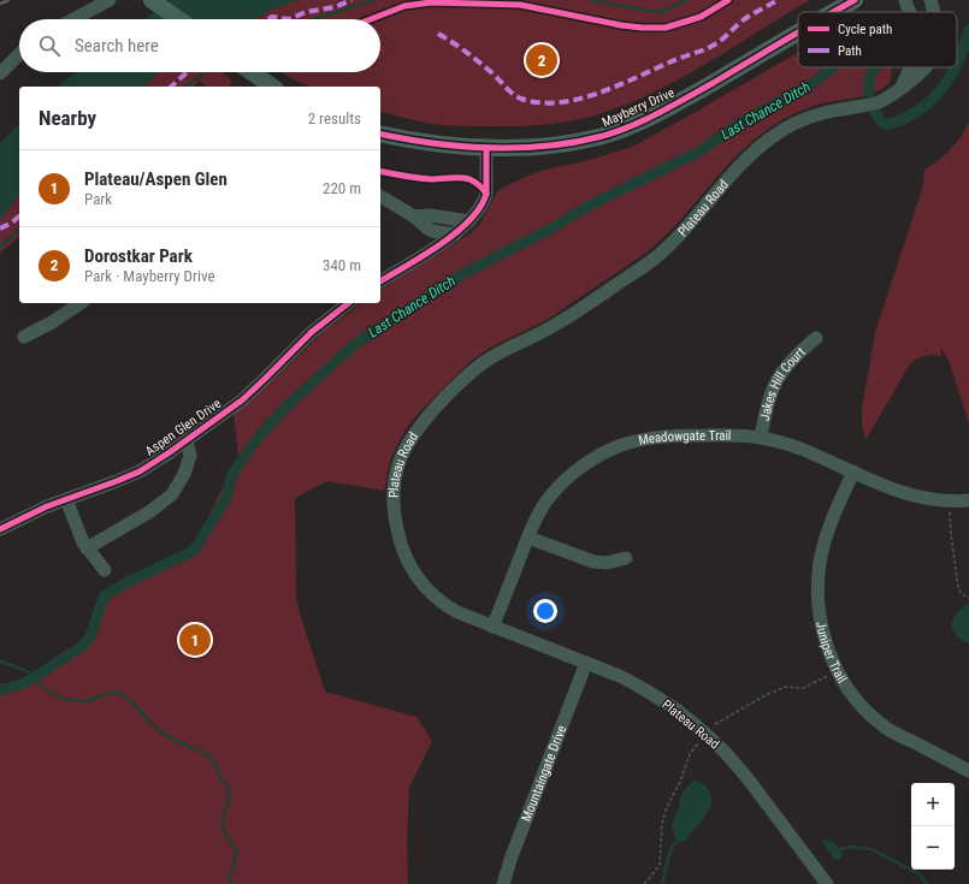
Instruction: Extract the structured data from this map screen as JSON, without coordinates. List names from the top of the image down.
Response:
{
  "streets": {
    "main road": ["Mayberry Drive"],
    "street": [
      "Plateau Road",
      "Jakes Hill Court",
      "Aspen Glen Drive",
      "Meadowgate Trail",
      "Juniper Trail",
      "Mountaingate Drive"
    ]
  },
  "crossings": [
    ["Plateau Road", "Meadowgate Trail"],
    ["Plateau Road", "Mountaingate Drive"],
    ["Jakes Hill Court", "Meadowgate Trail"],
    ["Meadowgate Trail", "Juniper Trail"]
  ],
  "water": ["Last Chance Ditch"],
  "legend": ["Cycle path", "Path"],
  "page": {
    "search": "Search here",
    "pins": ["2", "1"],
    "heading": ["Nearby", "2 results"],
    "list": [
      {
        "mark": "1",
        "name": "Plateau/Aspen Glen",
        "note": "Park",
        "value": "220 m"
      },
      {
        "mark": "2",
        "name": "Dorostkar Park",
        "note": "Park · Mayberry Drive",
        "value": "340 m"
      }
    ],
    "map_buttons": ["+", "−"]
  }
}
